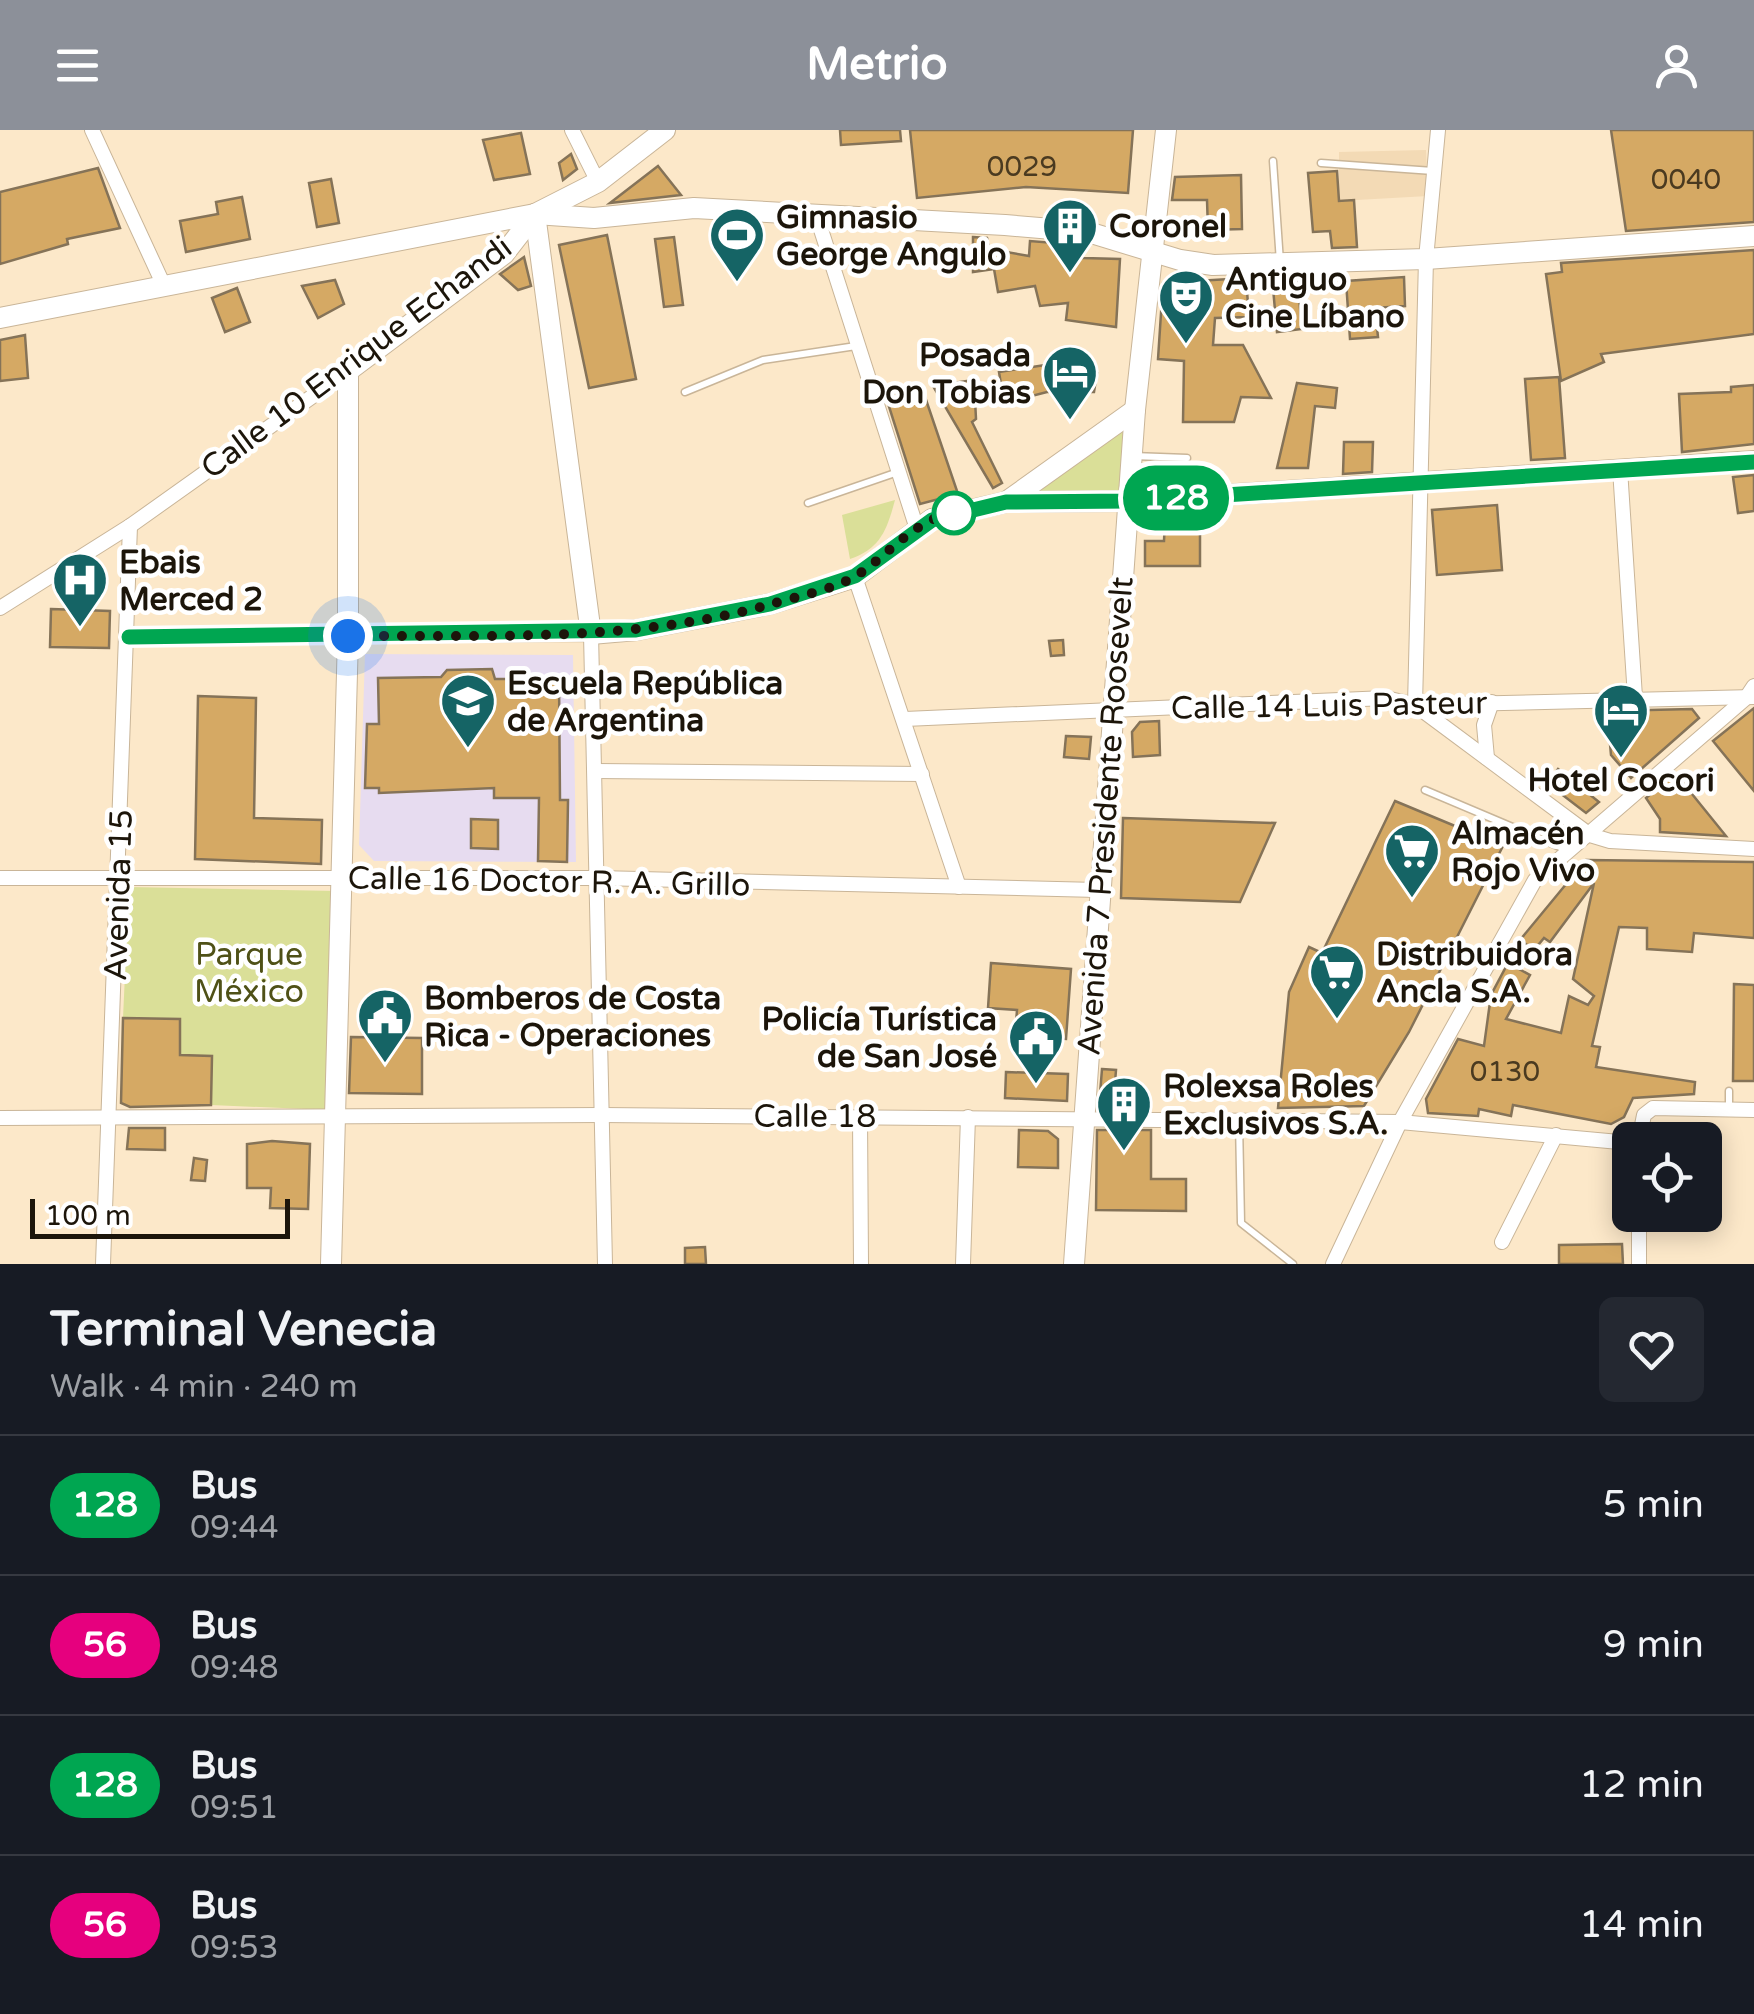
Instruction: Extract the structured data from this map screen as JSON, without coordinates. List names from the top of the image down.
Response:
{
  "streets": {
    "street": [
      "Calle 10 Enrique Echandi",
      "Calle 14 Luis Pasteur",
      "Avenida 7 Presidente Roosevelt",
      "Calle 16 Doctor R. A. Grillo",
      "Avenida 15",
      "Calle 18"
    ]
  },
  "crossings": [
    ["Calle 10 Enrique Echandi", "Avenida 7 Presidente Roosevelt"],
    ["Calle 10 Enrique Echandi", "Avenida 15"],
    ["Calle 14 Luis Pasteur", "Avenida 7 Presidente Roosevelt"],
    ["Avenida 7 Presidente Roosevelt", "Calle 16 Doctor R. A. Grillo"],
    ["Avenida 7 Presidente Roosevelt", "Calle 18"],
    ["Calle 16 Doctor R. A. Grillo", "Avenida 15"],
    ["Avenida 15", "Calle 18"]
  ],
  "parks": ["Parque México"],
  "places": {
    "building": ["Coronel", "Rolexsa Roles Exclusivos S.A."],
    "sports": ["Gimnasio George Angulo"],
    "theatre": ["Antiguo Cine Líbano"],
    "hotel": ["Posada Don Tobias", "Hotel Cocori"],
    "hospital": ["Ebais Merced 2"],
    "school or university": ["Escuela República de Argentina"],
    "supermarket": ["Almacén Rojo Vivo", "Distribuidora Ancla S.A."],
    "public building": ["Bomberos de Costa Rica - Operaciones", "Policía Turística de San José"]
  },
  "lines": ["bus line 128"],
  "house_numbers": ["0029", "0040", "0130"],
  "scale_bar": "100 m",
  "page": {
    "header": "Metrio",
    "on_map": "128",
    "scale": "100 m",
    "heading": ["Terminal Venecia", "Walk · 4 min · 240 m"],
    "list": [
      {
        "mark": "128",
        "name": "Bus",
        "note": "09:44",
        "value": "5 min"
      },
      {
        "mark": "56",
        "name": "Bus",
        "note": "09:48",
        "value": "9 min"
      },
      {
        "mark": "128",
        "name": "Bus",
        "note": "09:51",
        "value": "12 min"
      },
      {
        "mark": "56",
        "name": "Bus",
        "note": "09:53",
        "value": "14 min"
      }
    ]
  }
}
